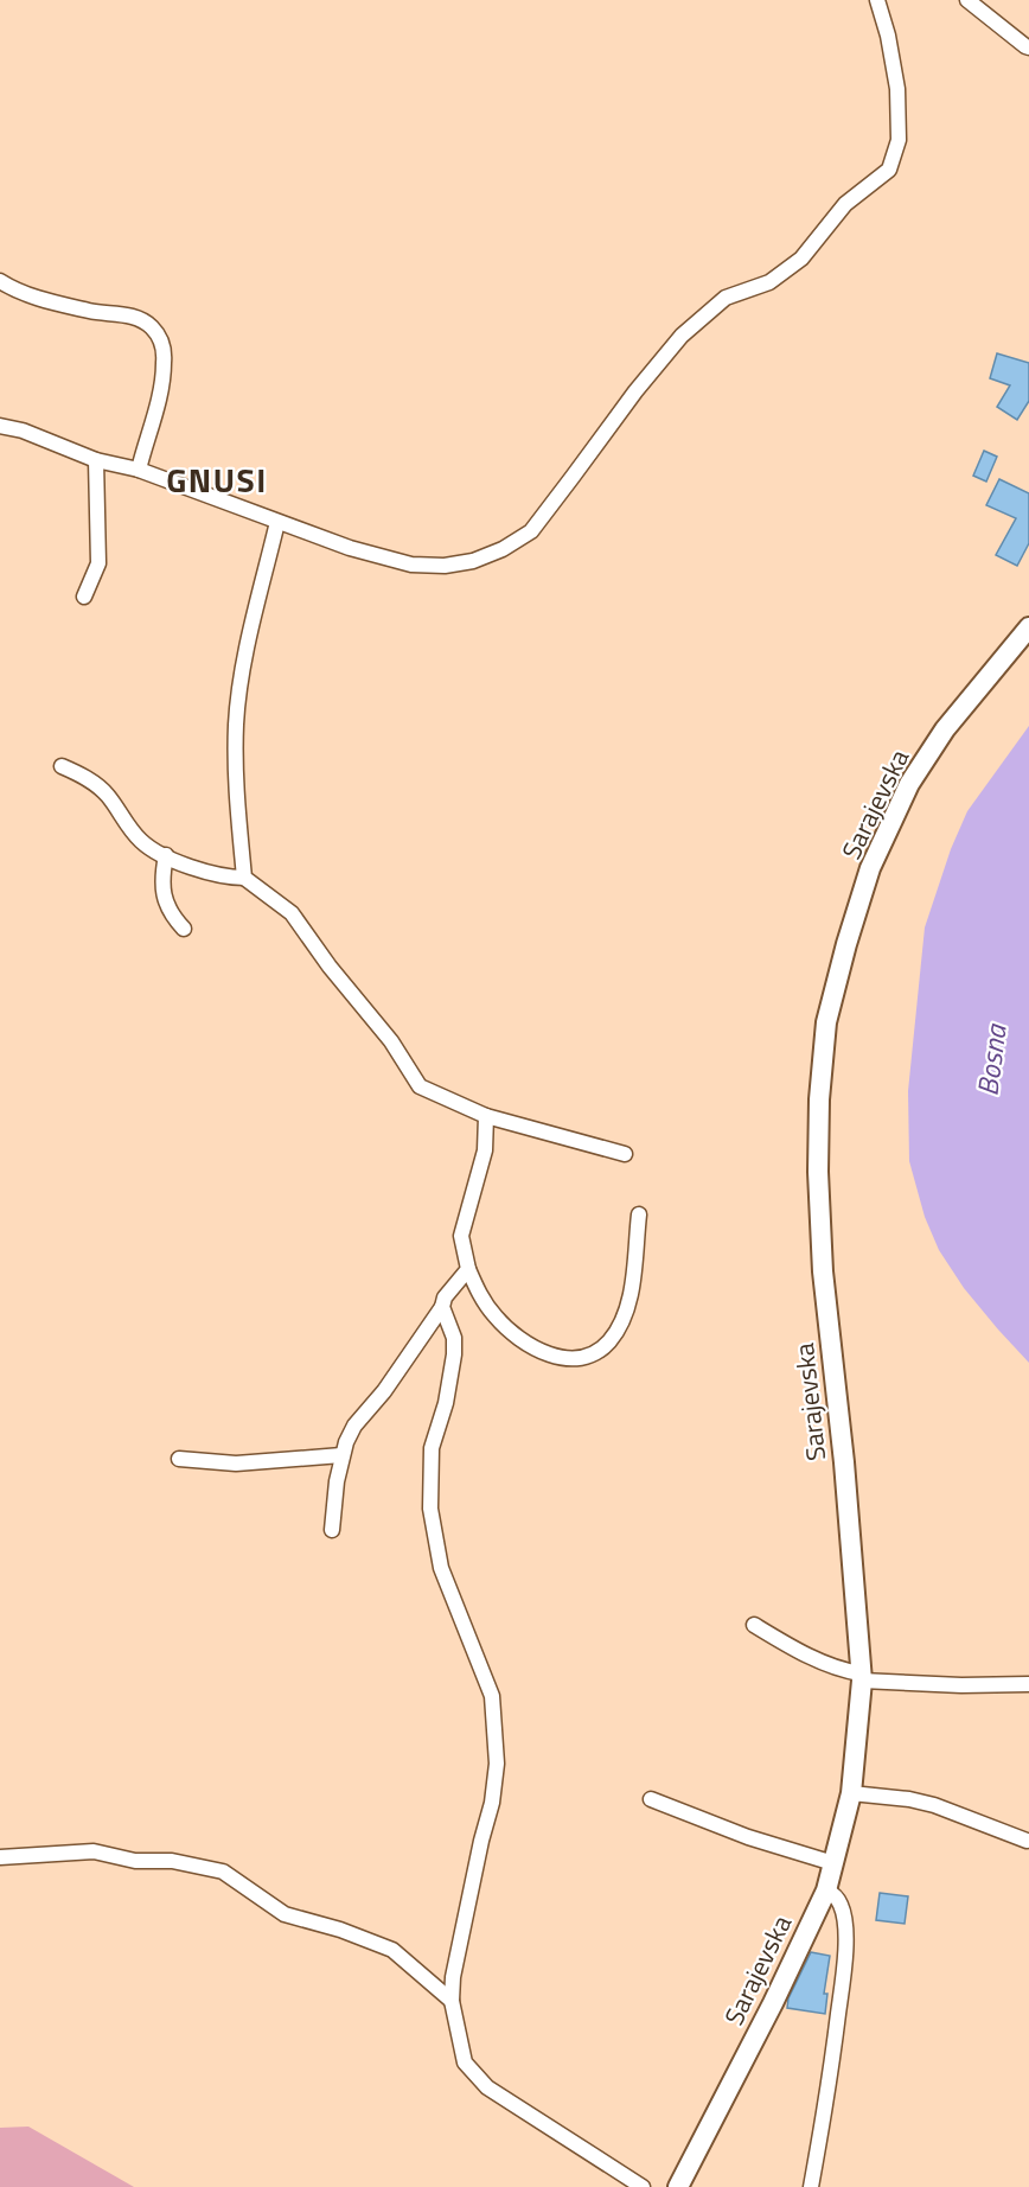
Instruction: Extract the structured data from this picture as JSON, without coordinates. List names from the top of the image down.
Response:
{
  "streets": {
    "main road": ["Sarajevska"]
  },
  "districts": ["GNUSI"],
  "water": ["Bosna"]
}
